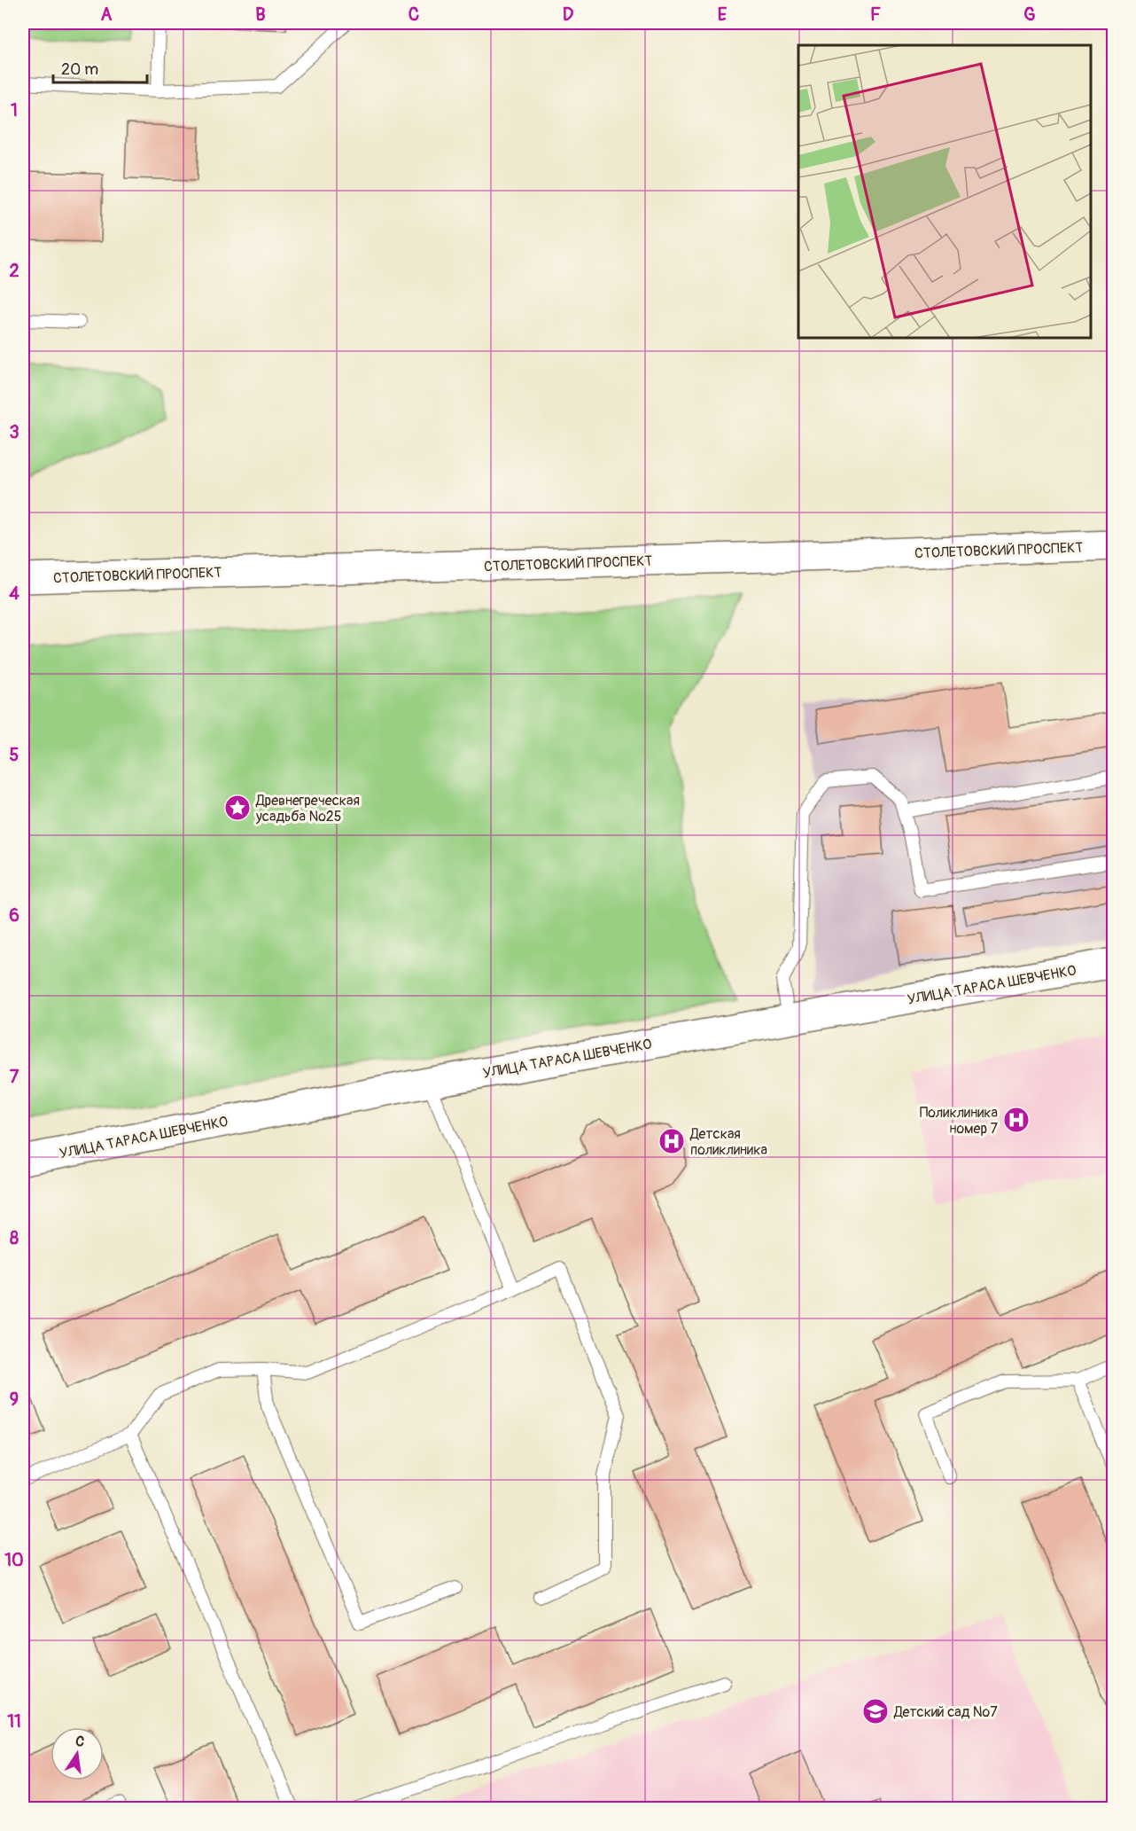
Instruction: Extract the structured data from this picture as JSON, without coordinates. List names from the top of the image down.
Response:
{
  "streets": {
    "street": ["СТОЛЕТОВСКИЙ ПРОСПЕКТ", "УЛИЦА ТАРАСА ШЕВЧЕНКО"]
  },
  "places": {
    "place": ["Древнегреческая усадьба №25"],
    "hospital": ["Поликлиника номер 7", "Детская поликлиника"],
    "school or university": ["Детский сад №7"]
  },
  "scale_bar": "20 m",
  "north": "top",
  "grid": {
    "columns": [
      "A",
      "B",
      "C",
      "D",
      "E",
      "F",
      "G"
    ],
    "rows": [
      "1",
      "2",
      "3",
      "4",
      "5",
      "6",
      "7",
      "8",
      "9",
      "10",
      "11"
    ]
  }
}
